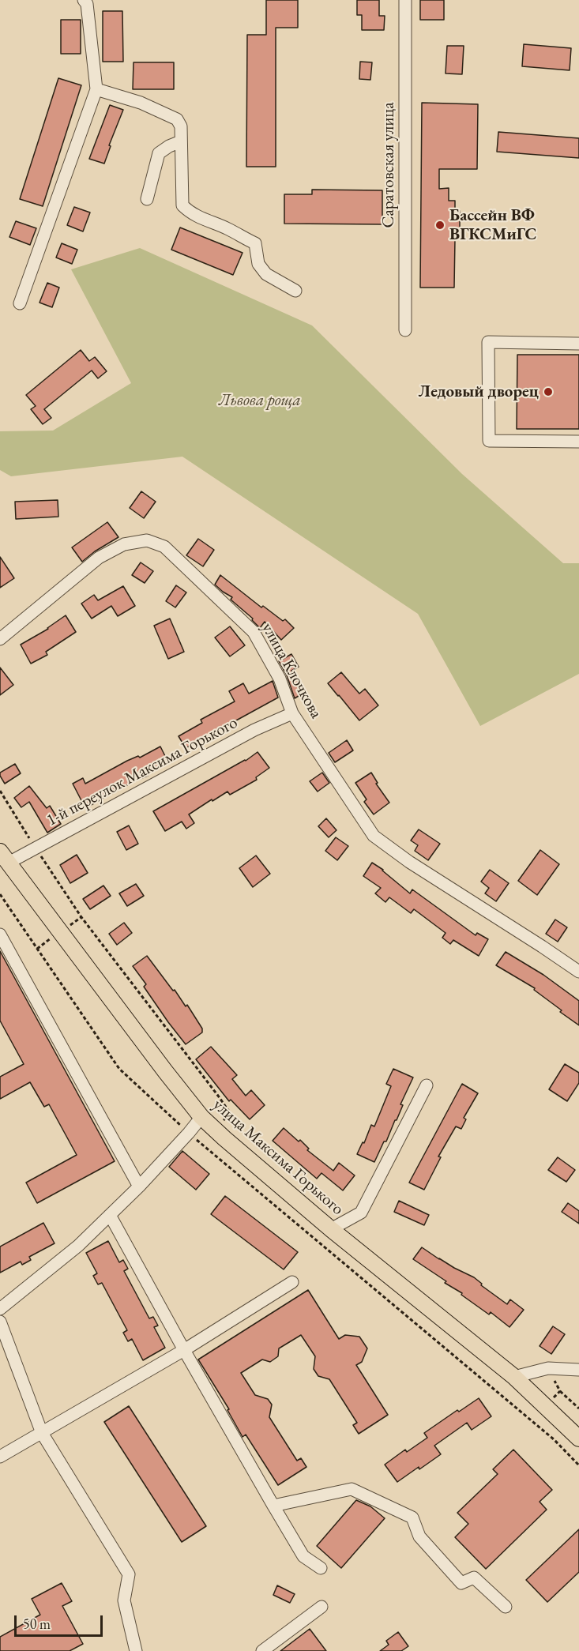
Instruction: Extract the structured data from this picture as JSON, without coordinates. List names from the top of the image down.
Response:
{
  "streets": {
    "main road": ["улица Максима Горького"],
    "street": ["Саратовская улица", "улица Клочкова", "1-й переулок Максима Горького"]
  },
  "crossings": [
    ["улица Клочкова", "1-й переулок Максима Горького"],
    ["1-й переулок Максима Горького", "улица Максима Горького"]
  ],
  "parks": ["Львова роща"],
  "places": ["Бассейн ВФ ВГКСМиГС", "Ледовый дворец"],
  "scale_bar": "50 m"
}
